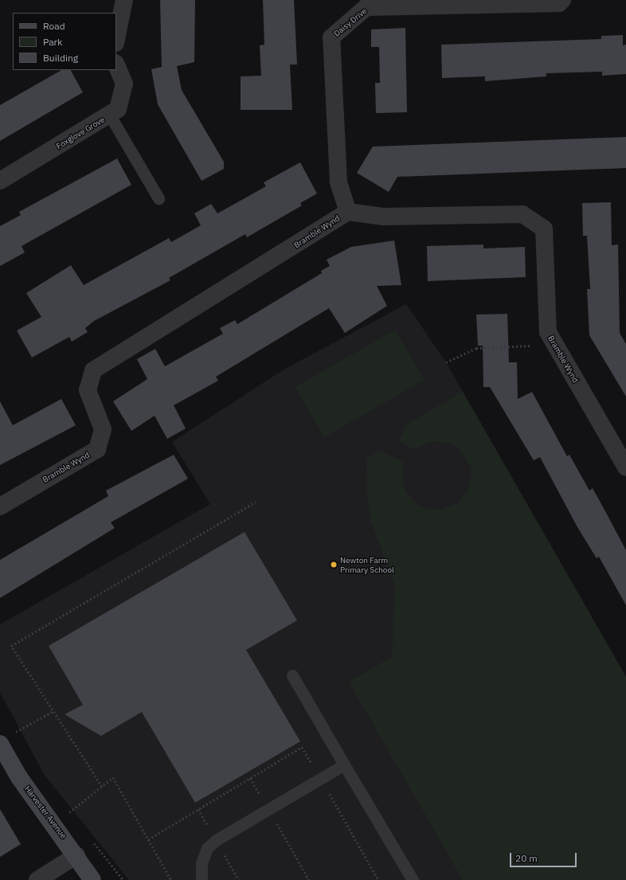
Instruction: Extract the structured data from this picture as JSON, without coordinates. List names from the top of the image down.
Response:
{
  "streets": {
    "street": [
      "Daisy Drive",
      "Foxglove Grove",
      "Bramble Wynd",
      "Harvester Avenue"
    ]
  },
  "crossings": [
    ["Daisy Drive", "Bramble Wynd"]
  ],
  "places": ["Newton Farm Primary School"],
  "legend": ["Road", "Park", "Building"],
  "scale_bar": "20 m"
}
